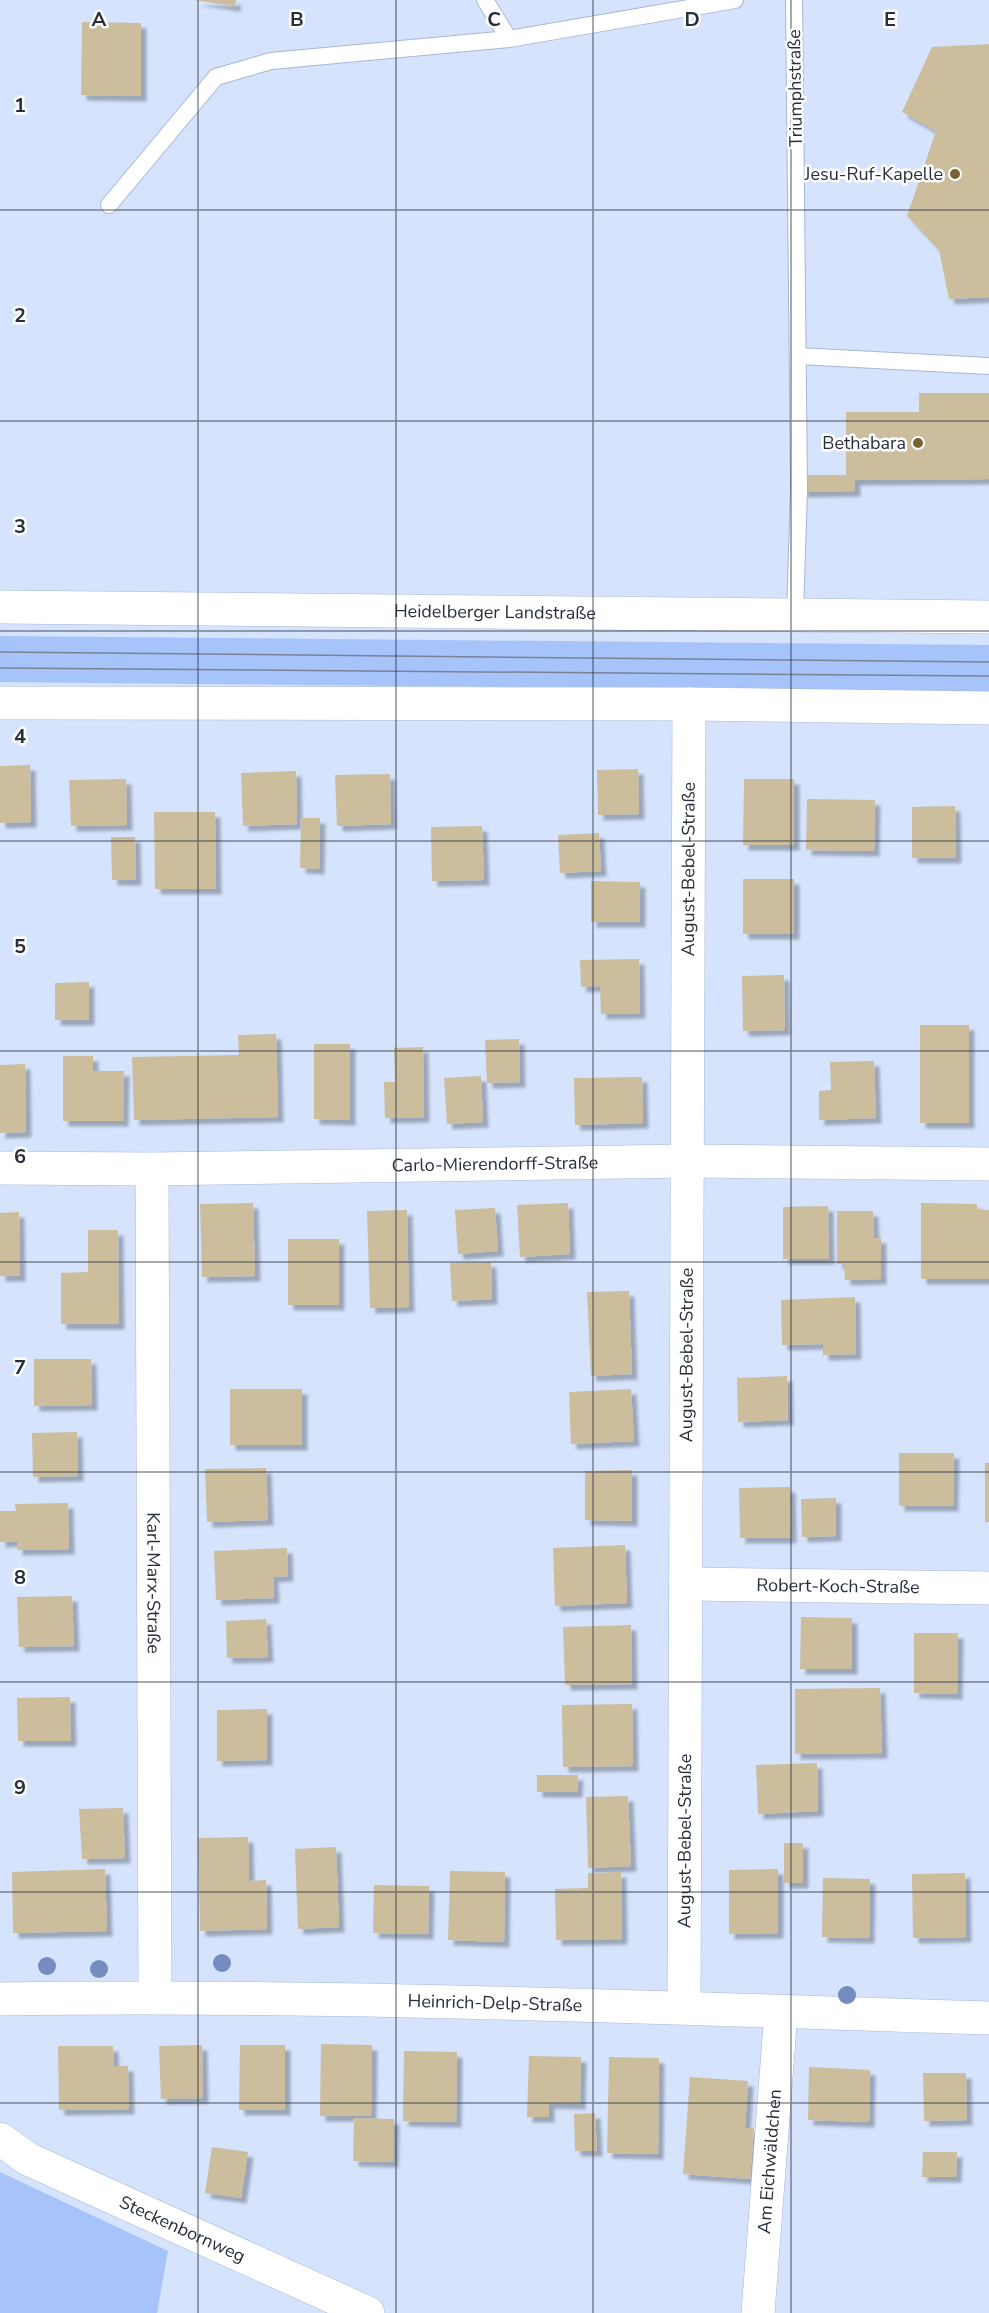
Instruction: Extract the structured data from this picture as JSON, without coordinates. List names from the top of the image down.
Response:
{
  "streets": {
    "street": [
      "Heidelberger Landstraße",
      "August-Bebel-Straße",
      "Carlo-Mierendorff-Straße",
      "Karl-Marx-Straße",
      "Robert-Koch-Straße",
      "Heinrich-Delp-Straße",
      "Am Eichwäldchen",
      "Steckenbornweg"
    ],
    "lane": ["Triumphstraße"]
  },
  "crossings": [
    ["Triumphstraße", "Heidelberger Landstraße"],
    ["August-Bebel-Straße", "Carlo-Mierendorff-Straße"],
    ["August-Bebel-Straße", "Robert-Koch-Straße"],
    ["August-Bebel-Straße", "Heinrich-Delp-Straße"],
    ["Carlo-Mierendorff-Straße", "Karl-Marx-Straße"],
    ["Karl-Marx-Straße", "Heinrich-Delp-Straße"],
    ["Heinrich-Delp-Straße", "Am Eichwäldchen"]
  ],
  "places": ["Jesu-Ruf-Kapelle", "Bethabara"],
  "grid": {
    "columns": [
      "A",
      "B",
      "C",
      "D",
      "E"
    ],
    "rows": [
      "1",
      "2",
      "3",
      "4",
      "5",
      "6",
      "7",
      "8",
      "9"
    ]
  }
}
